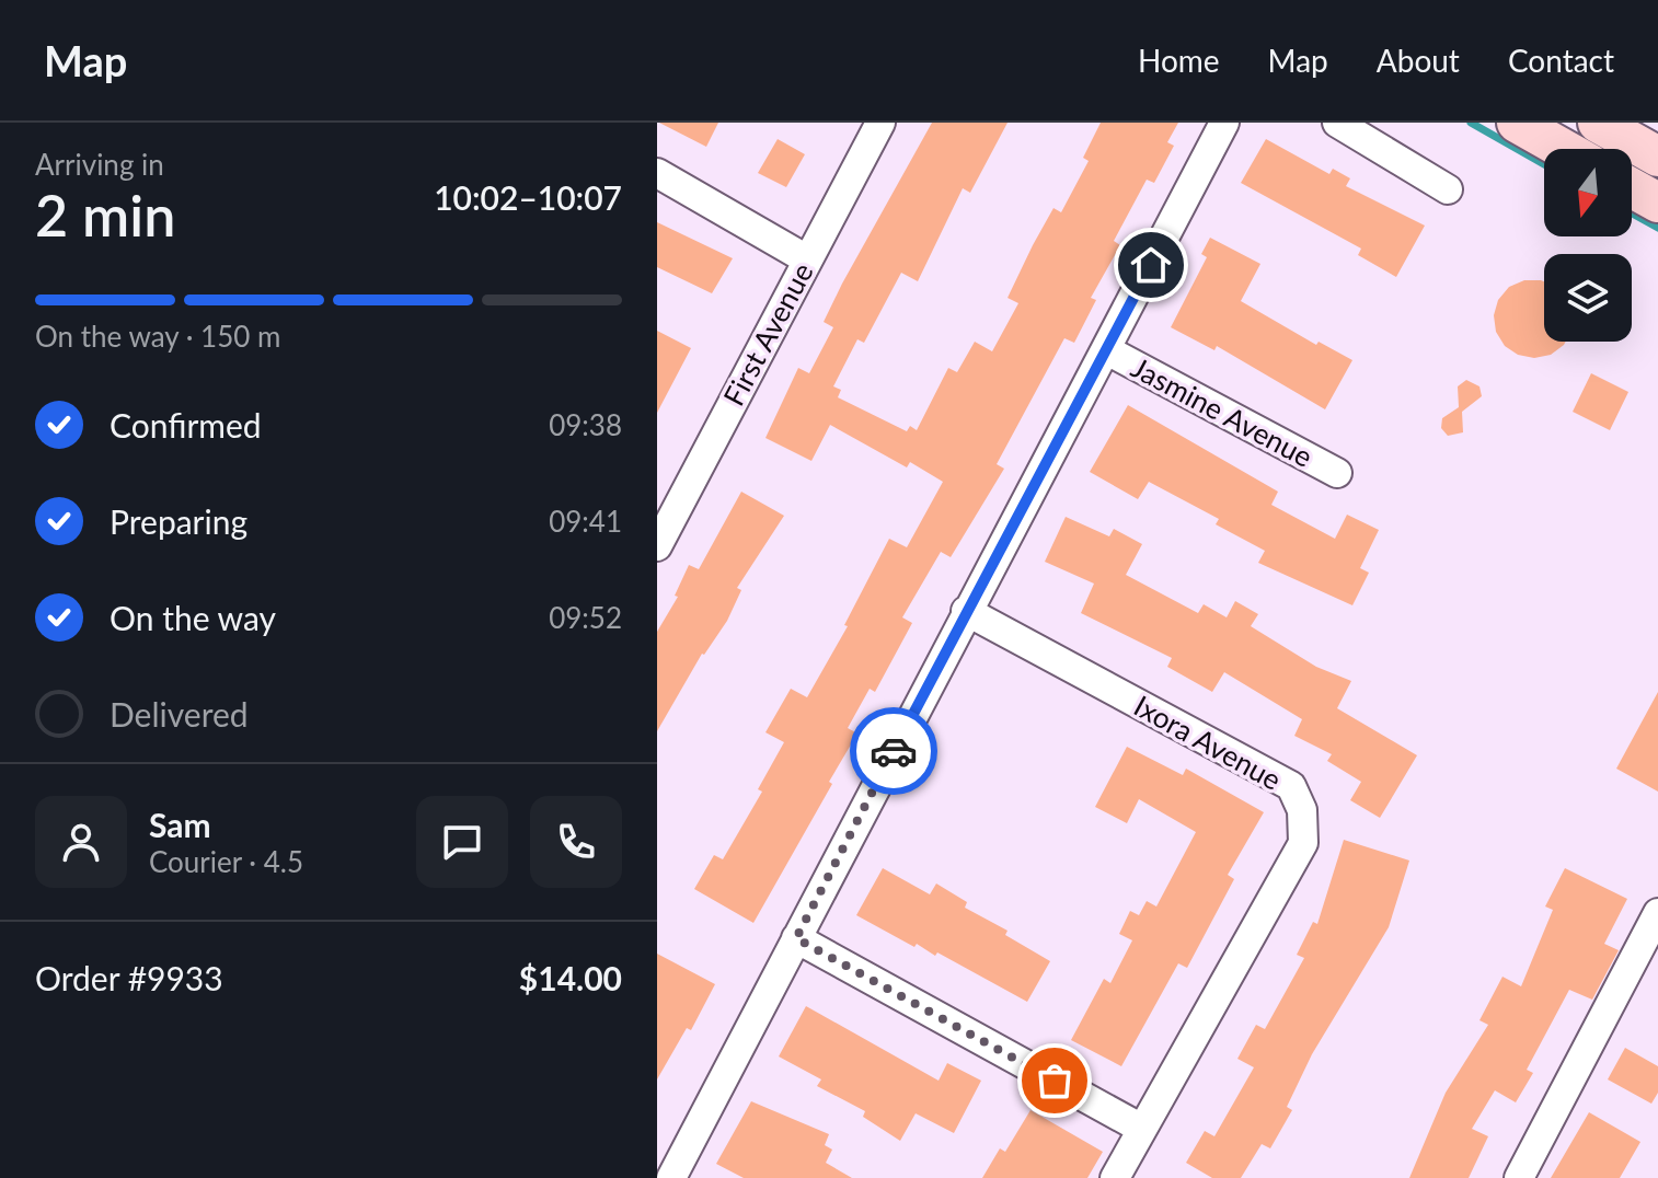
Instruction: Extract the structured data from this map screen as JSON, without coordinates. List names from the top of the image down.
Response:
{
  "streets": {
    "street": ["First Avenue", "Jasmine Avenue", "Ixora Avenue"]
  },
  "north": "bottom",
  "page": {
    "header": "Map",
    "nav": [
      "Home",
      "Map",
      "About",
      "Contact"
    ],
    "heading": ["2 min", "Arriving in", "10:02–10:07"],
    "panel": [
      "Sam",
      "Courier · 4.5",
      "Order #9933",
      "$14.00"
    ],
    "bar": "On the way · 150 m",
    "list": [
      ["Confirmed", "09:38"],
      ["Preparing", "09:41"],
      ["On the way", "09:52"],
      "Delivered"
    ]
  }
}
